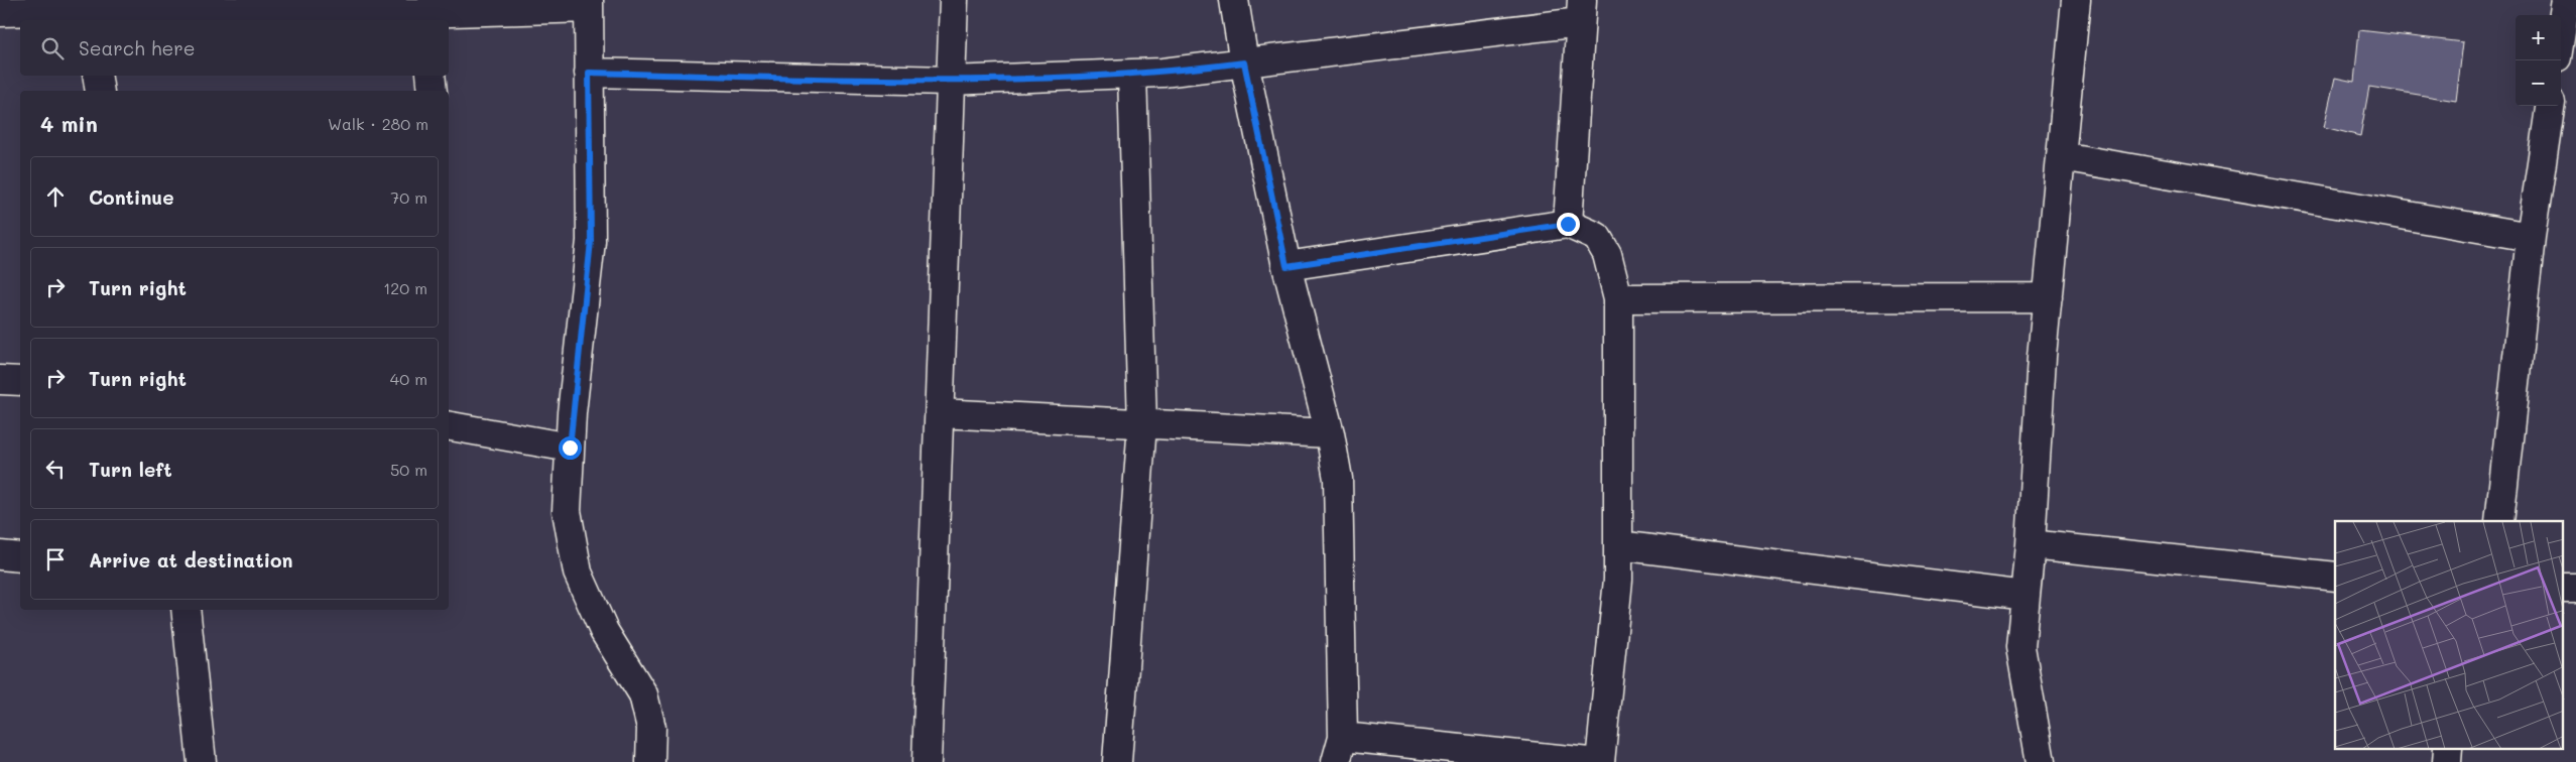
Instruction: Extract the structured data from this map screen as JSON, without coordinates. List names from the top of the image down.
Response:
{
  "page": {
    "map_buttons": ["+", "−"],
    "search": "Search here",
    "heading": ["4 min", "Walk · 280 m"],
    "list": [
      ["Continue", "70 m"],
      ["Turn right", "120 m"],
      ["Turn right", "40 m"],
      ["Turn left", "50 m"],
      "Arrive at destination"
    ]
  }
}
